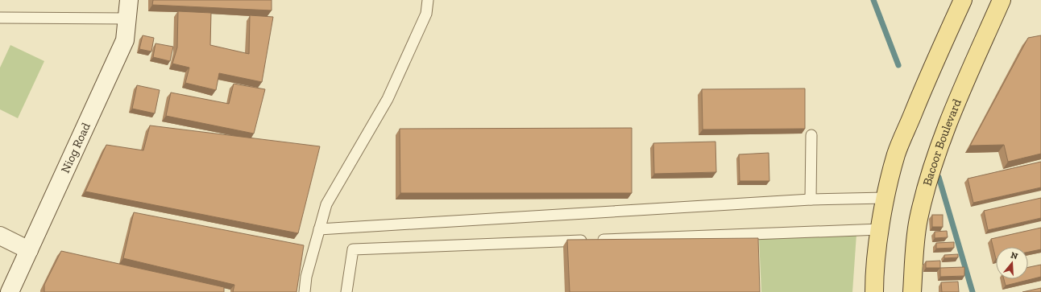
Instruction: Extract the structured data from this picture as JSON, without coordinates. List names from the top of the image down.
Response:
{
  "streets": {
    "main road": ["Bacoor Boulevard"],
    "street": ["Niog Road"]
  },
  "north": "top"
}
